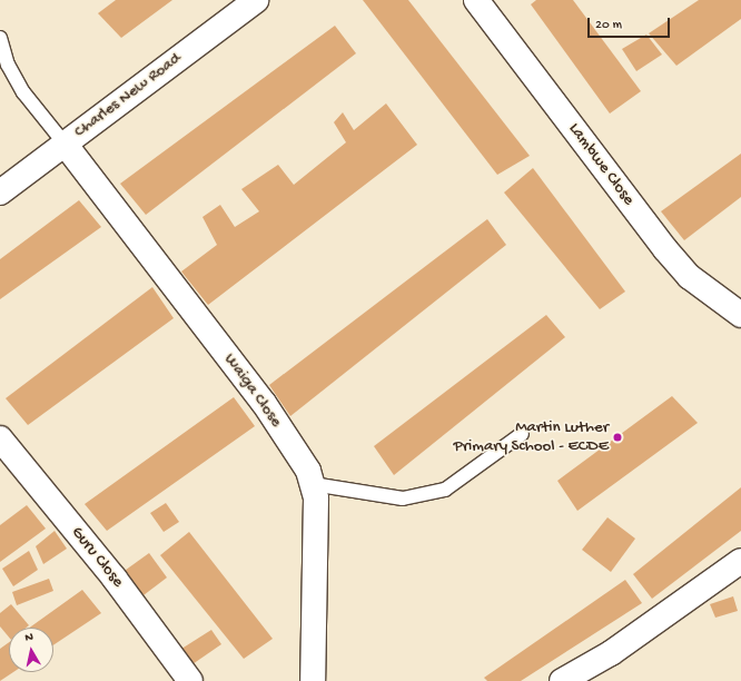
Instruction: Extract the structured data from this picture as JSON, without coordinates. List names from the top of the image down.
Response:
{
  "streets": {
    "street": [
      "Charles New Road",
      "Lambwe Close",
      "Waiga Close",
      "Guru Close"
    ]
  },
  "crossings": [
    ["Charles New Road", "Waiga Close"]
  ],
  "places": ["Martin Luther Primary School - ECDE"],
  "scale_bar": "20 m",
  "north": "top"
}
